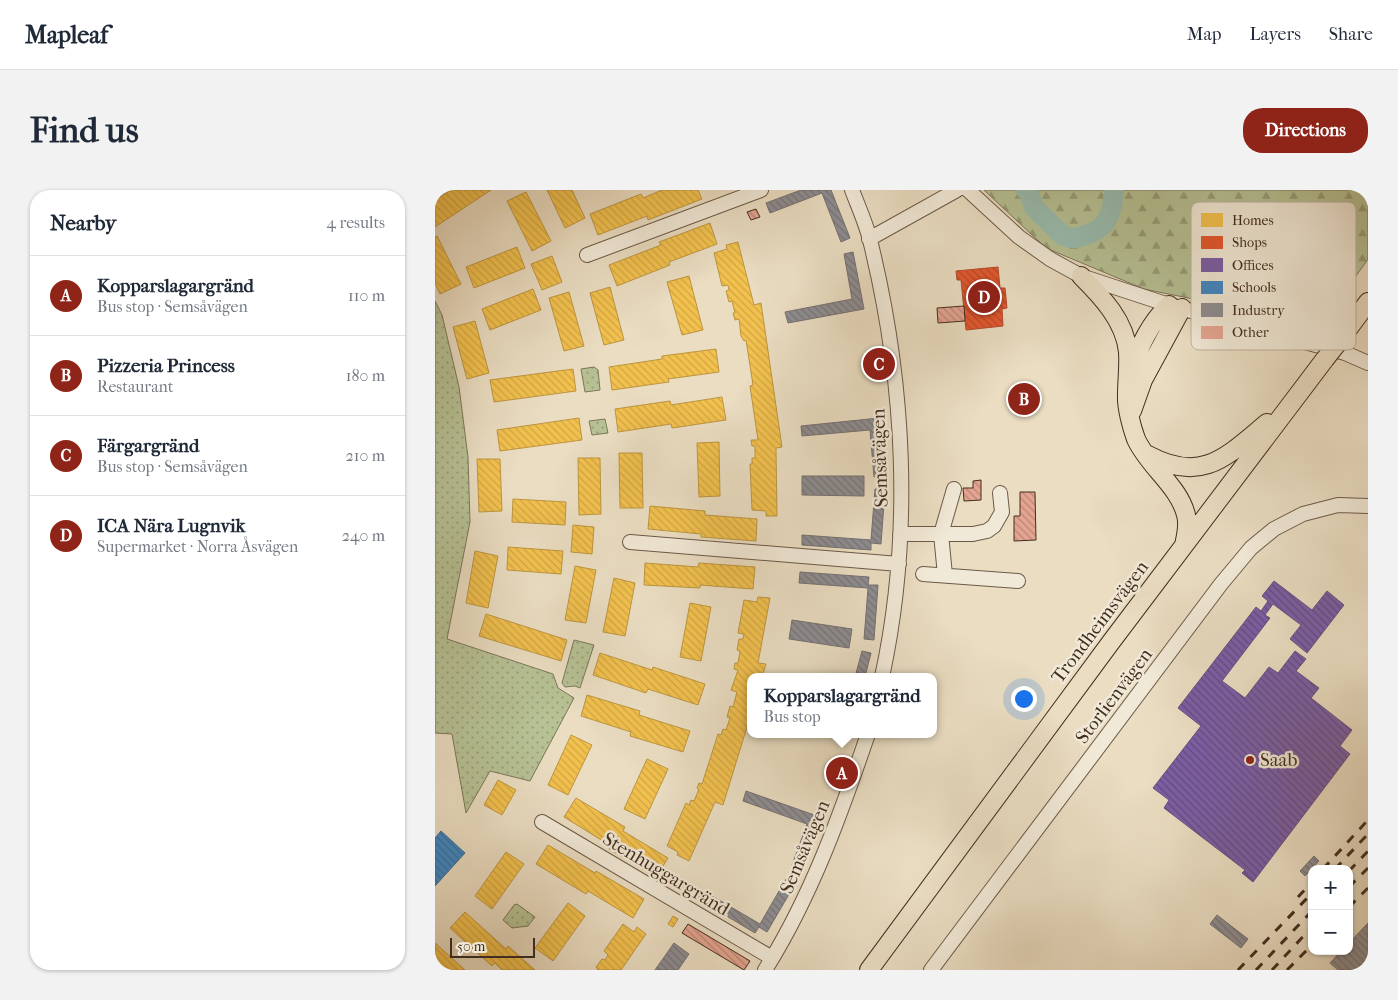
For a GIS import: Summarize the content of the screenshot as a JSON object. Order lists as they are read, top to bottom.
{
  "streets": {
    "main road": ["Trondheimsvägen"],
    "street": ["Semsåvägen", "Storlienvägen", "Stenhuggargränd"]
  },
  "crossings": [
    ["Semsåvägen", "Stenhuggargränd"]
  ],
  "places": ["Saab"],
  "legend": [
    "Homes",
    "Shops",
    "Offices",
    "Schools",
    "Industry",
    "Other"
  ],
  "scale_bar": "50 m",
  "page": {
    "header": "Mapleaf",
    "nav": ["Map", "Layers", "Share"],
    "buttons": "Directions",
    "title": "Find us",
    "heading": ["Nearby", "4 results"],
    "list": [
      {
        "mark": "A",
        "name": "Kopparslagargränd",
        "note": "Bus stop · Semsåvägen",
        "value": "110 m"
      },
      {
        "mark": "B",
        "name": "Pizzeria Princess",
        "note": "Restaurant",
        "value": "180 m"
      },
      {
        "mark": "C",
        "name": "Färgargränd",
        "note": "Bus stop · Semsåvägen",
        "value": "210 m"
      },
      {
        "mark": "D",
        "name": "ICA Nära Lugnvik",
        "note": "Supermarket · Norra Åsvägen",
        "value": "240 m"
      }
    ],
    "pins": [
      "D",
      "C",
      "B",
      "A"
    ],
    "popup": ["Kopparslagargränd", "Bus stop"],
    "map_buttons": ["+", "−"],
    "scale": "50 m"
  }
}
